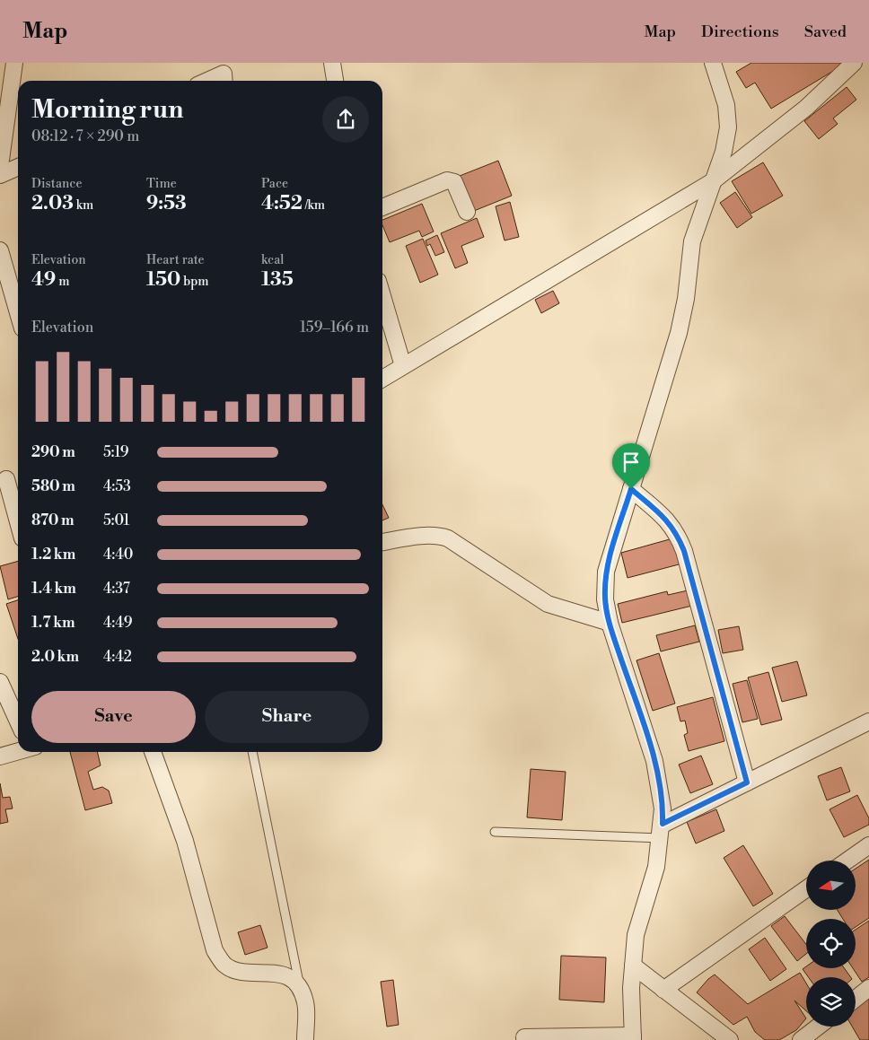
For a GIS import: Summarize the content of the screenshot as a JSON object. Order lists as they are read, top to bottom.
{
  "north": "left",
  "page": {
    "header": "Map",
    "nav": ["Map", "Directions", "Saved"],
    "heading": ["Morning run", "08:12 · 7 × 290 m"],
    "stats": [
      ["Distance", "2.03 km"],
      ["Time", "9:53"],
      ["Pace", "4:52 /km"],
      ["Elevation", "49 m"],
      ["Heart rate", "150 bpm"],
      ["kcal", "135"]
    ],
    "chart": ["Elevation", "159–166 m"],
    "list": [
      {
        "name": "290 m",
        "note": "5:19"
      },
      {
        "name": "580 m",
        "note": "4:53"
      },
      {
        "name": "870 m",
        "note": "5:01"
      },
      {
        "name": "1.2 km",
        "note": "4:40"
      },
      {
        "name": "1.4 km",
        "note": "4:37"
      },
      {
        "name": "1.7 km",
        "note": "4:49"
      },
      {
        "name": "2.0 km",
        "note": "4:42"
      }
    ],
    "buttons": ["Save", "Share"]
  }
}
